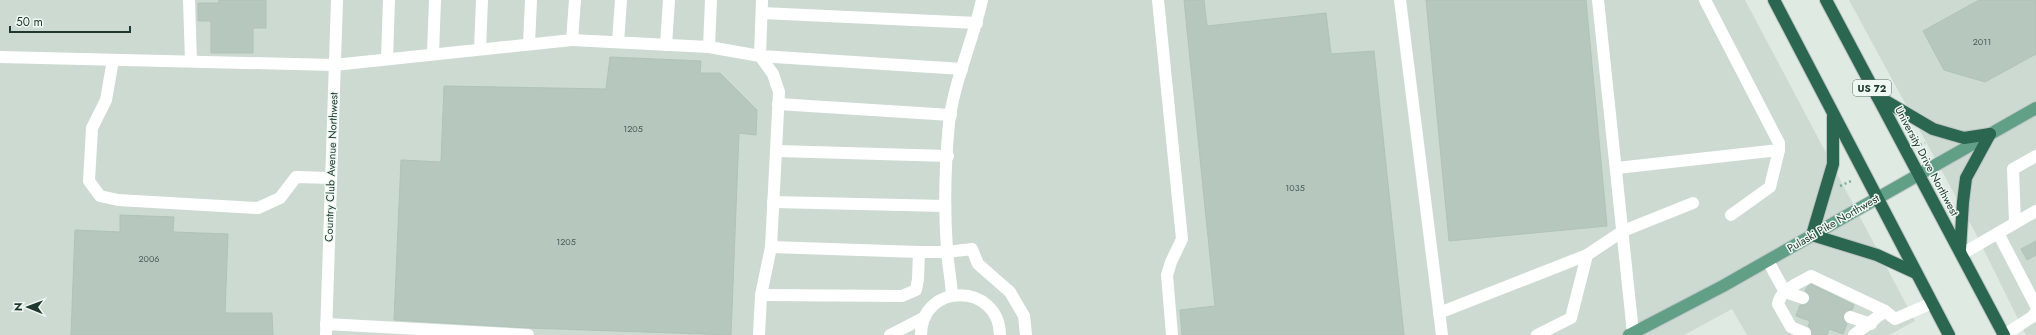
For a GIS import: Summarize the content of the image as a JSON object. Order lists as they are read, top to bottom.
{
  "streets": {
    "highway": ["US 72", "University Drive Northwest"],
    "main road": ["Pulaski Pike Northwest"],
    "street": ["Country Club Avenue Northwest"]
  },
  "crossings": [
    ["University Drive Northwest", "Pulaski Pike Northwest"]
  ],
  "house_numbers": [
    "2011",
    "1205",
    "1035",
    "1205",
    "2006"
  ],
  "scale_bar": "50 m",
  "north": "left"
}
